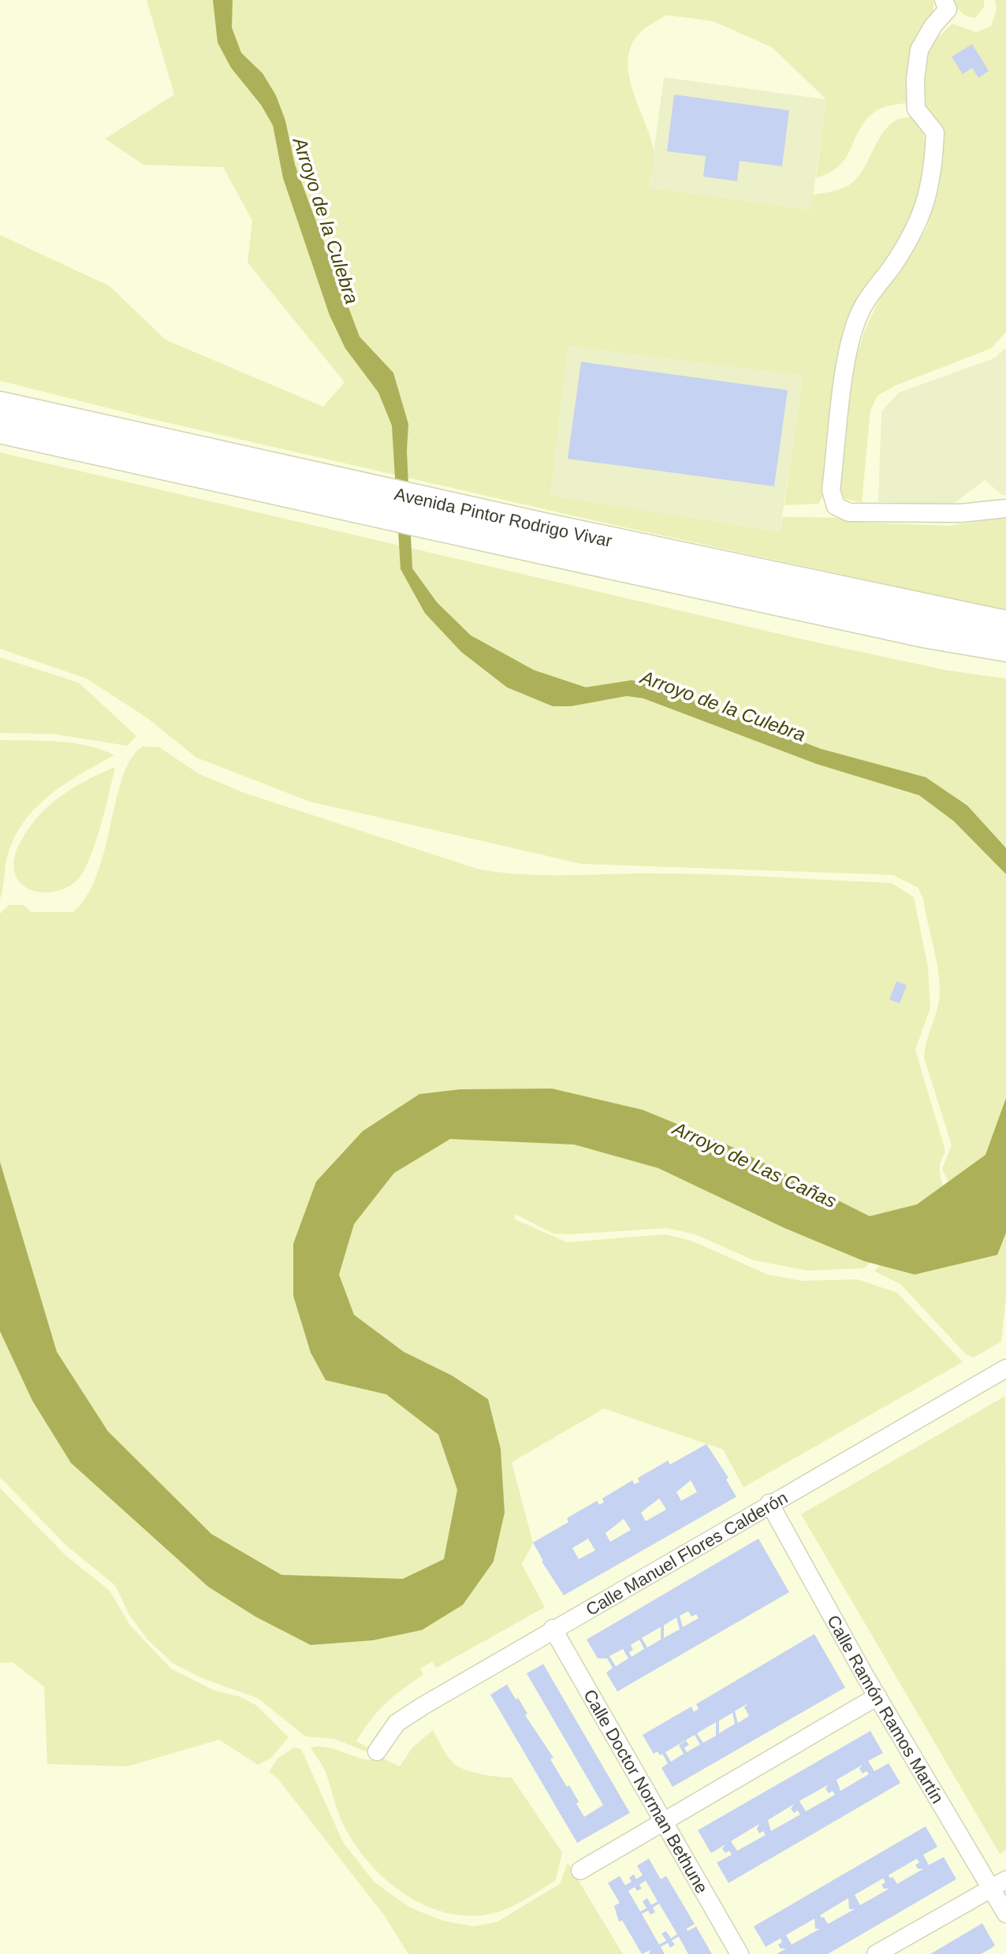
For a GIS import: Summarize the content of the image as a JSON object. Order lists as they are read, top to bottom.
{
  "streets": {
    "main road": ["Avenida Pintor Rodrigo Vivar"],
    "street": ["Calle Manuel Flores Calderón", "Calle Ramón Ramos Martín", "Calle Doctor Norman Bethune"]
  },
  "crossings": [
    ["Calle Manuel Flores Calderón", "Calle Ramón Ramos Martín"],
    ["Calle Manuel Flores Calderón", "Calle Doctor Norman Bethune"]
  ],
  "water": ["Arroyo de la Culebra", "Arroyo de Las Cañas"]
}
